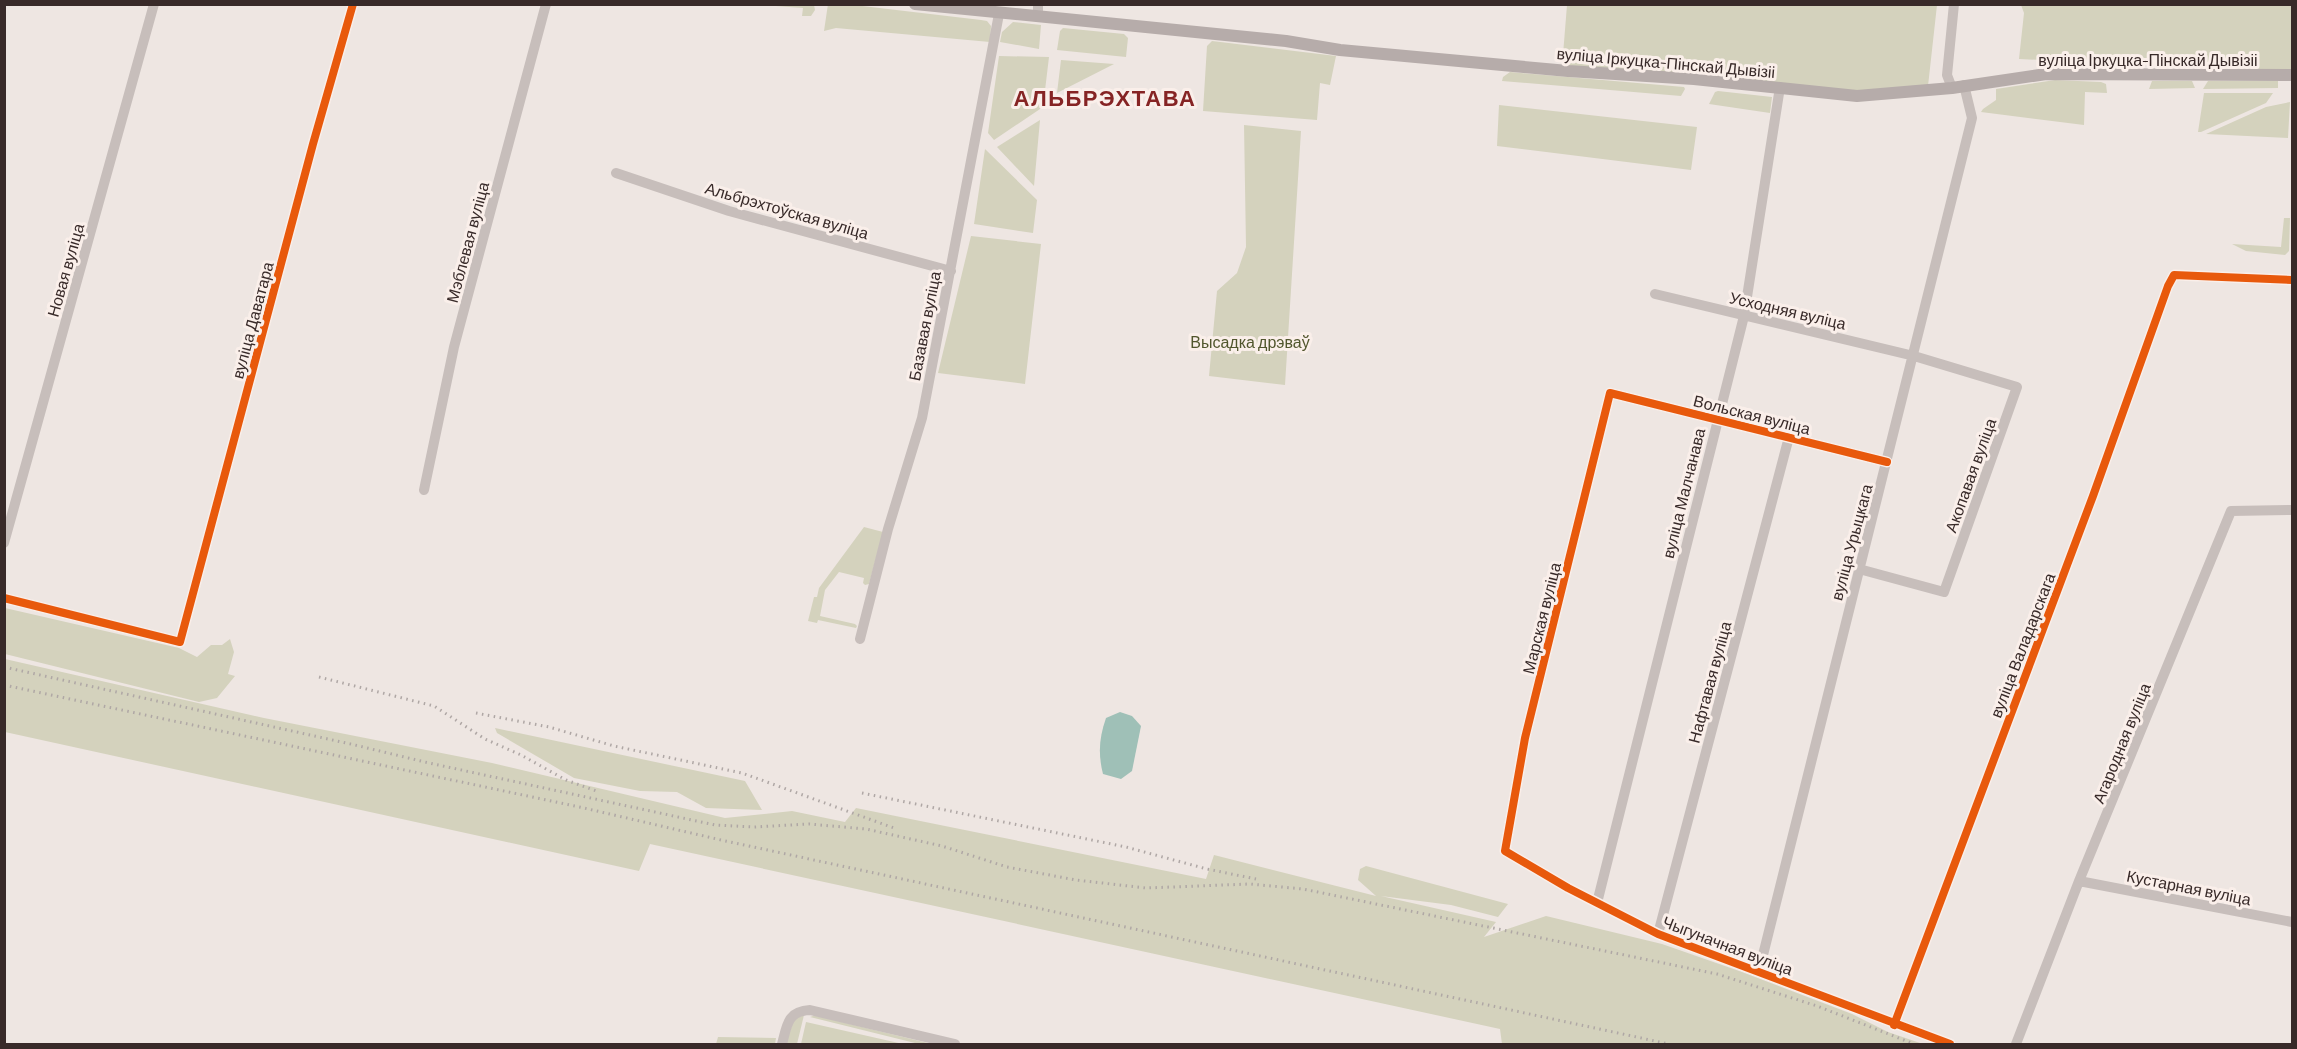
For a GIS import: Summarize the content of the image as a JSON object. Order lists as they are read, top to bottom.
{
  "streets": {
    "main road": ["вуліца Іркуцка-Пінскай Дывізіі"],
    "street": [
      "Альбрэхтоўская вуліца",
      "Мэблевая вуліца",
      "Новая вуліца",
      "Усходняя вуліца",
      "вуліца Даватара",
      "Базавая вуліца",
      "Вольская вуліца",
      "Акопавая вуліца",
      "вуліца Малчанава",
      "вуліца Урыцкага",
      "Марская вуліца",
      "вуліца Валадарскага",
      "Нафтавая вуліца",
      "Агародная вуліца",
      "Кустарная вуліца",
      "Чыгуначная вуліца"
    ]
  },
  "crossings": [
    ["вуліца Іркуцка-Пінскай Дывізіі", "Базавая вуліца"],
    ["вуліца Іркуцка-Пінскай Дывізіі", "вуліца Малчанава"],
    ["вуліца Іркуцка-Пінскай Дывізіі", "вуліца Урыцкага"],
    ["Альбрэхтоўская вуліца", "Базавая вуліца"],
    ["Усходняя вуліца", "Акопавая вуліца"],
    ["Усходняя вуліца", "вуліца Малчанава"],
    ["Усходняя вуліца", "вуліца Урыцкага"],
    ["Вольская вуліца", "вуліца Малчанава"],
    ["Вольская вуліца", "вуліца Урыцкага"],
    ["Вольская вуліца", "Марская вуліца"],
    ["Вольская вуліца", "Нафтавая вуліца"],
    ["Акопавая вуліца", "вуліца Урыцкага"],
    ["вуліца Малчанава", "Чыгуначная вуліца"],
    ["вуліца Урыцкага", "Чыгуначная вуліца"],
    ["Марская вуліца", "Чыгуначная вуліца"],
    ["вуліца Валадарскага", "Чыгуначная вуліца"],
    ["Нафтавая вуліца", "Чыгуначная вуліца"],
    ["Агародная вуліца", "Кустарная вуліца"]
  ],
  "districts": ["АЛЬБРЭХТАВА"],
  "parks": ["Высадка дрэваў"]
}
